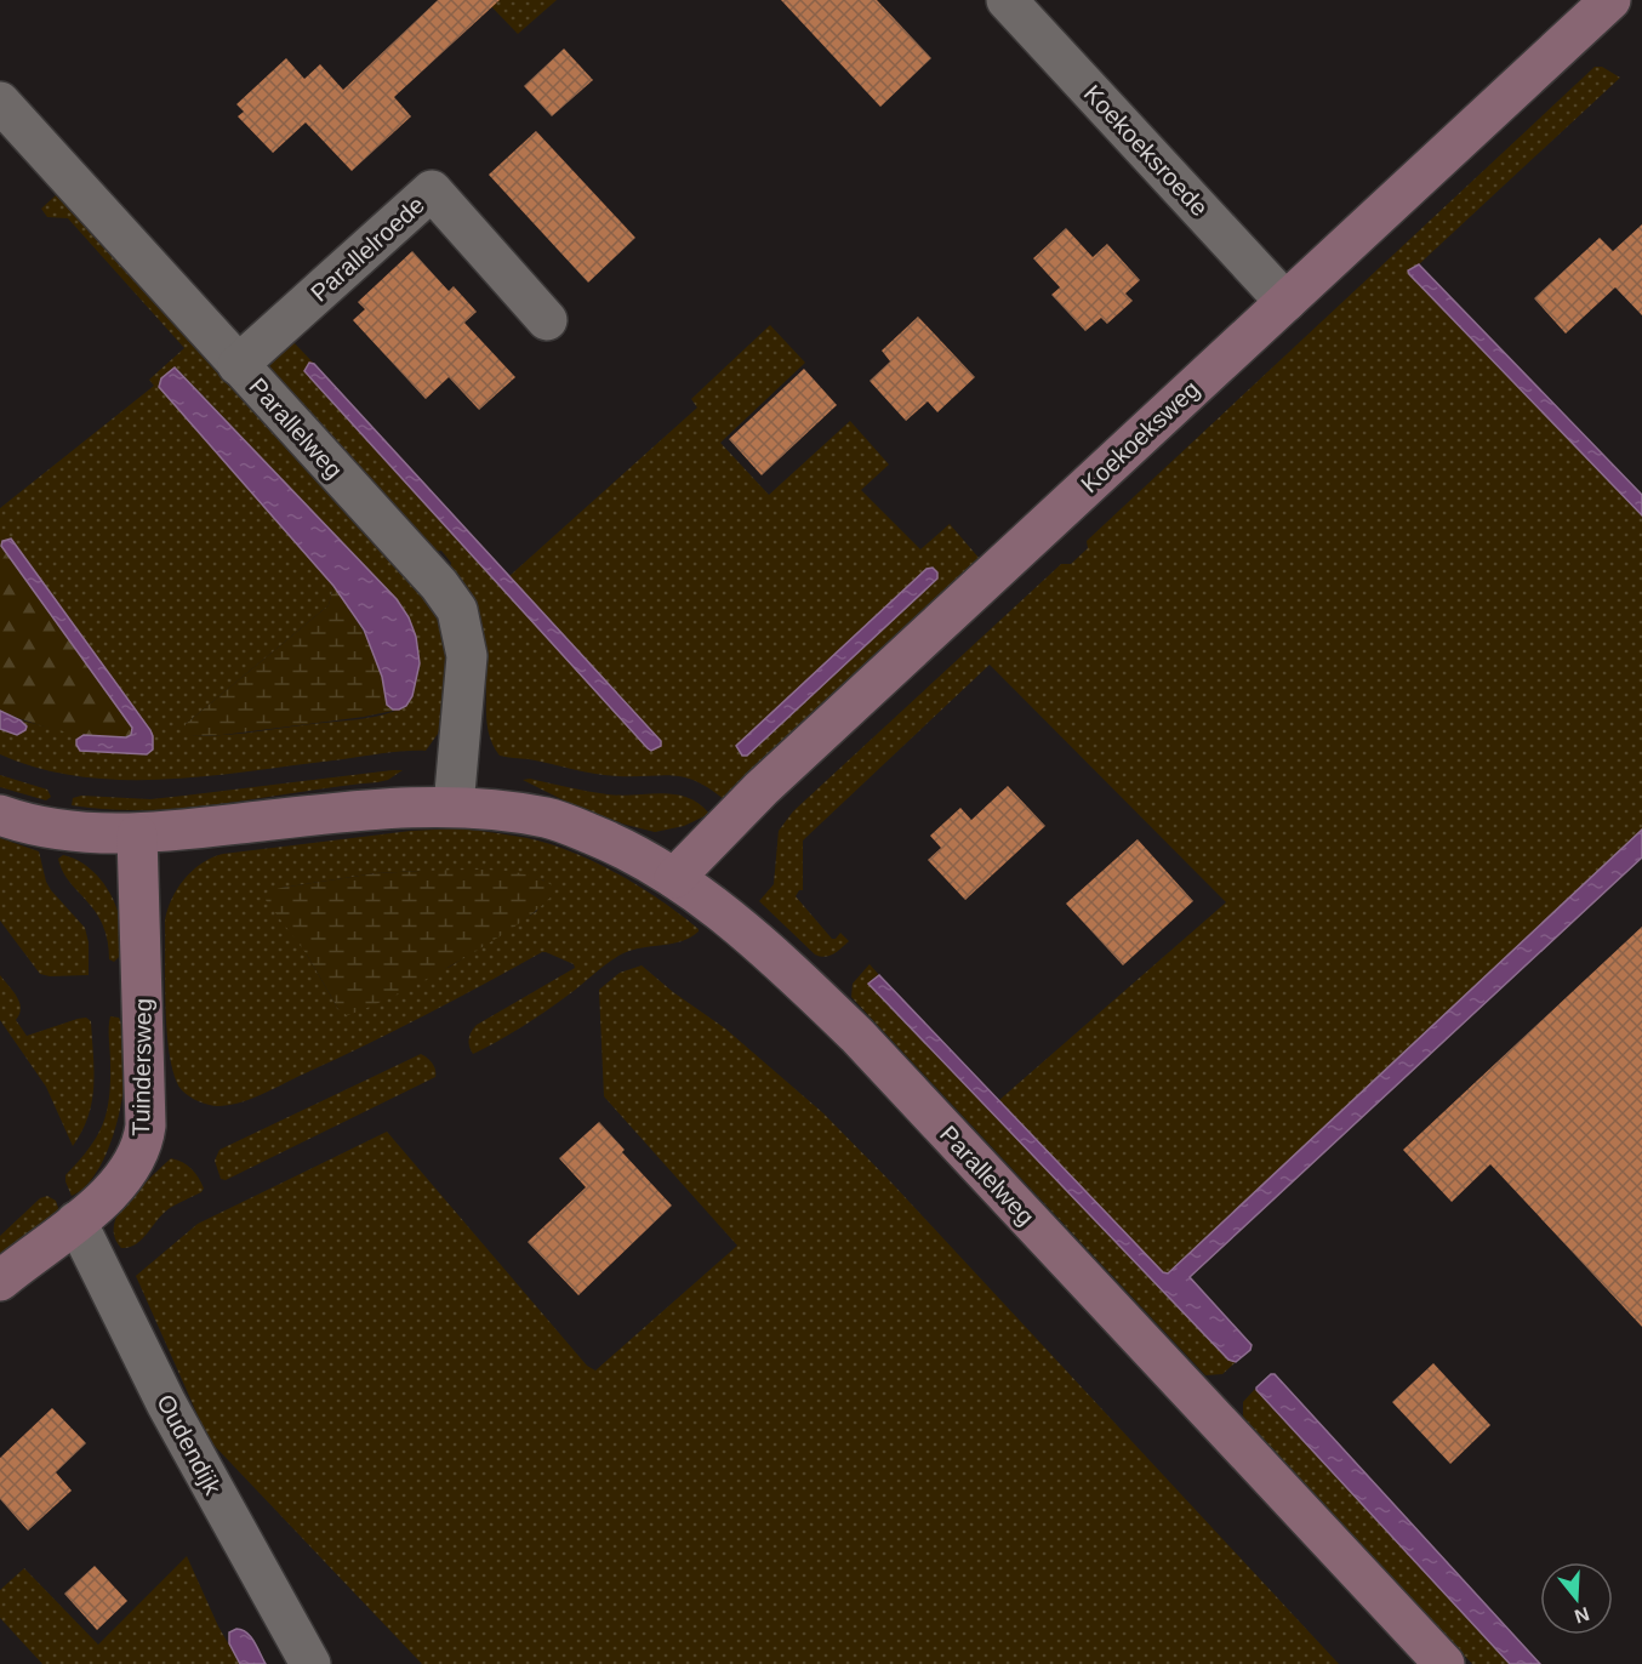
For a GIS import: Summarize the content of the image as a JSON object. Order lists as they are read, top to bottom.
{
  "streets": {
    "street": [
      "Koekoeksroede",
      "Parallelroede",
      "Parallelweg",
      "Koekoeksweg",
      "Tuindersweg",
      "Oudendijk"
    ]
  },
  "crossings": [
    ["Koekoeksroede", "Koekoeksweg"],
    ["Parallelroede", "Parallelweg"],
    ["Parallelweg", "Koekoeksweg"],
    ["Parallelweg", "Tuindersweg"],
    ["Tuindersweg", "Oudendijk"]
  ],
  "north": "bottom"
}
